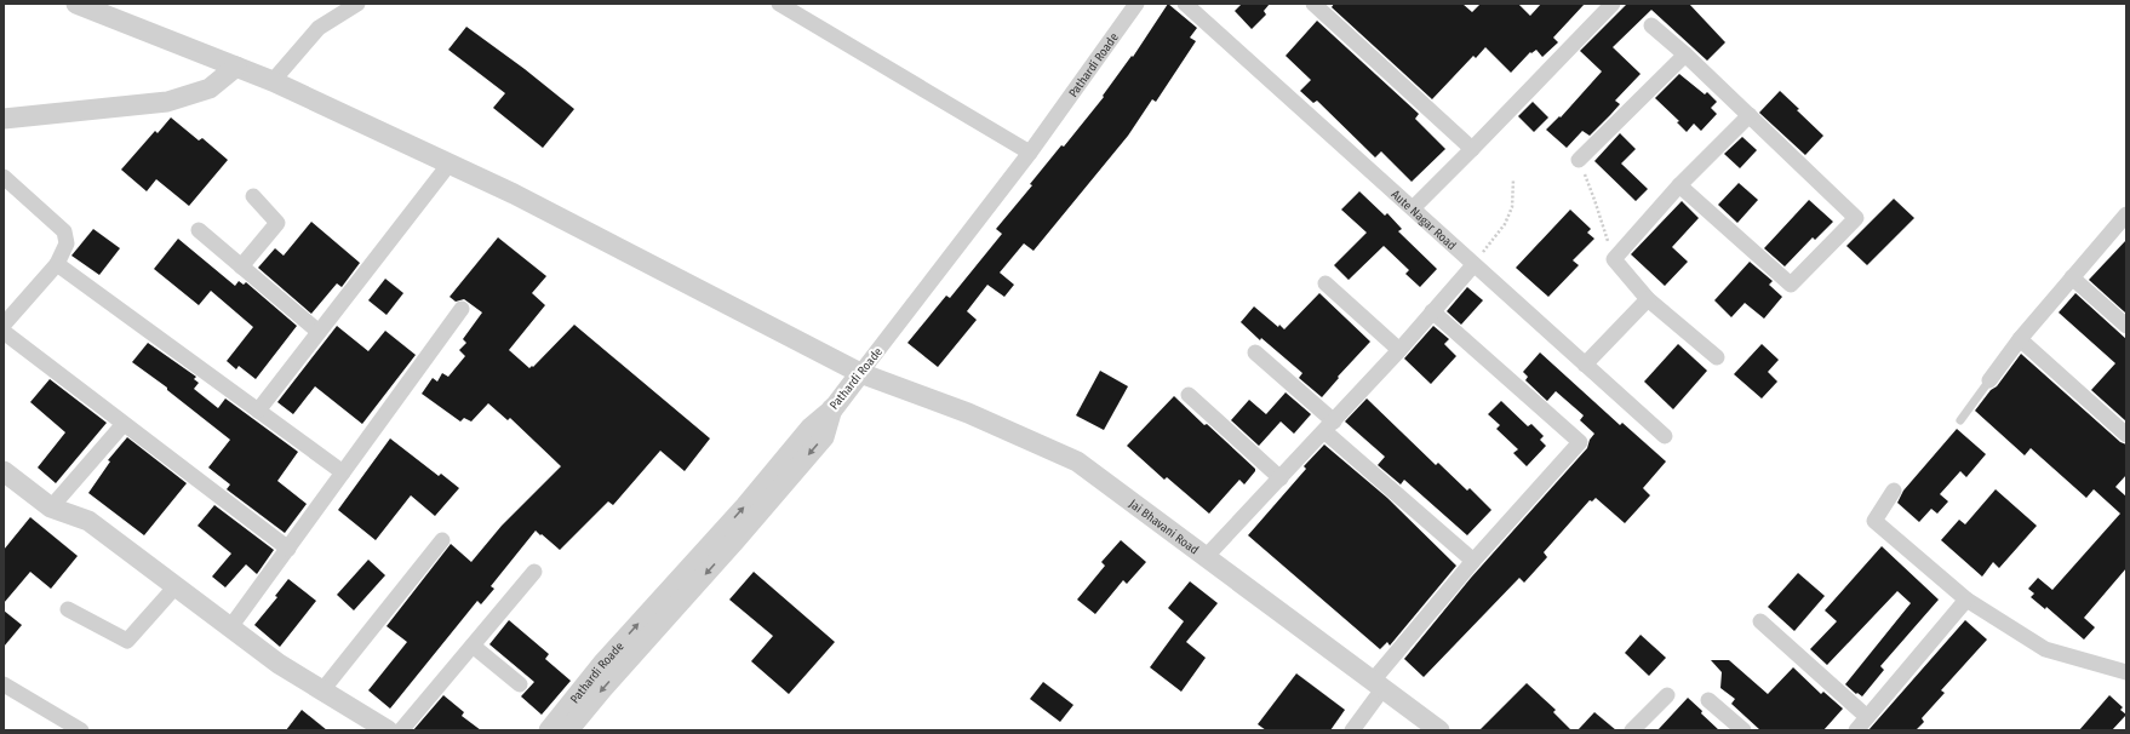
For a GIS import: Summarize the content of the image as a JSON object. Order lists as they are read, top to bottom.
{
  "streets": {
    "street": ["Pathardi Roade", "Aute Nagar Road", "Jai Bhavani Road"]
  },
  "crossings": [
    ["Pathardi Roade", "Jai Bhavani Road"]
  ]
}
